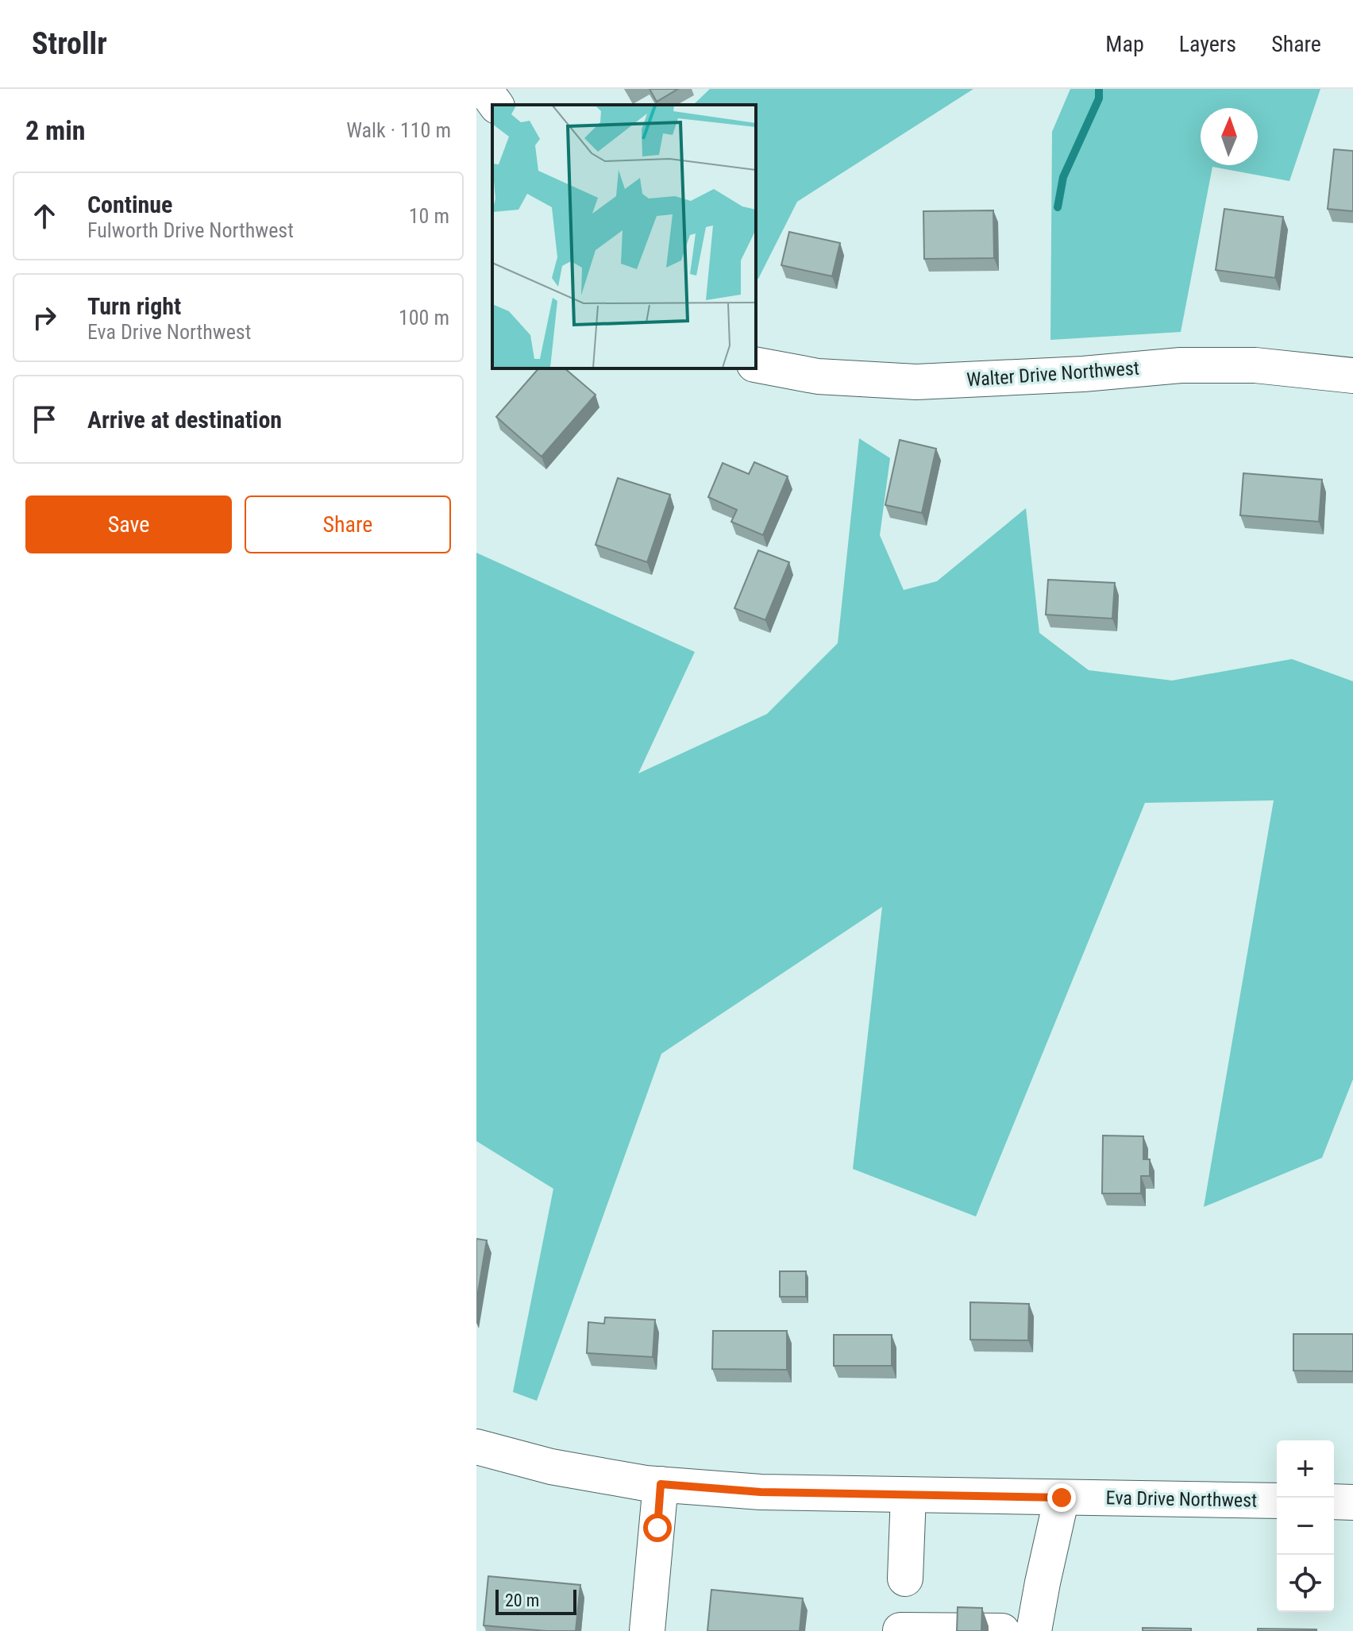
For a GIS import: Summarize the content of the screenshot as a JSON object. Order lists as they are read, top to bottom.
{
  "streets": {
    "street": ["Walter Drive Northwest", "Eva Drive Northwest"]
  },
  "scale_bar": "20 m",
  "north": "top",
  "page": {
    "header": "Strollr",
    "nav": ["Map", "Layers", "Share"],
    "heading": ["2 min", "Walk · 110 m"],
    "list": [
      ["Continue", "Fulworth Drive Northwest", "10 m"],
      ["Turn right", "Eva Drive Northwest", "100 m"],
      "Arrive at destination"
    ],
    "buttons": ["Save", "Share"],
    "map_buttons": ["+", "−"],
    "scale": "20 m"
  }
}
